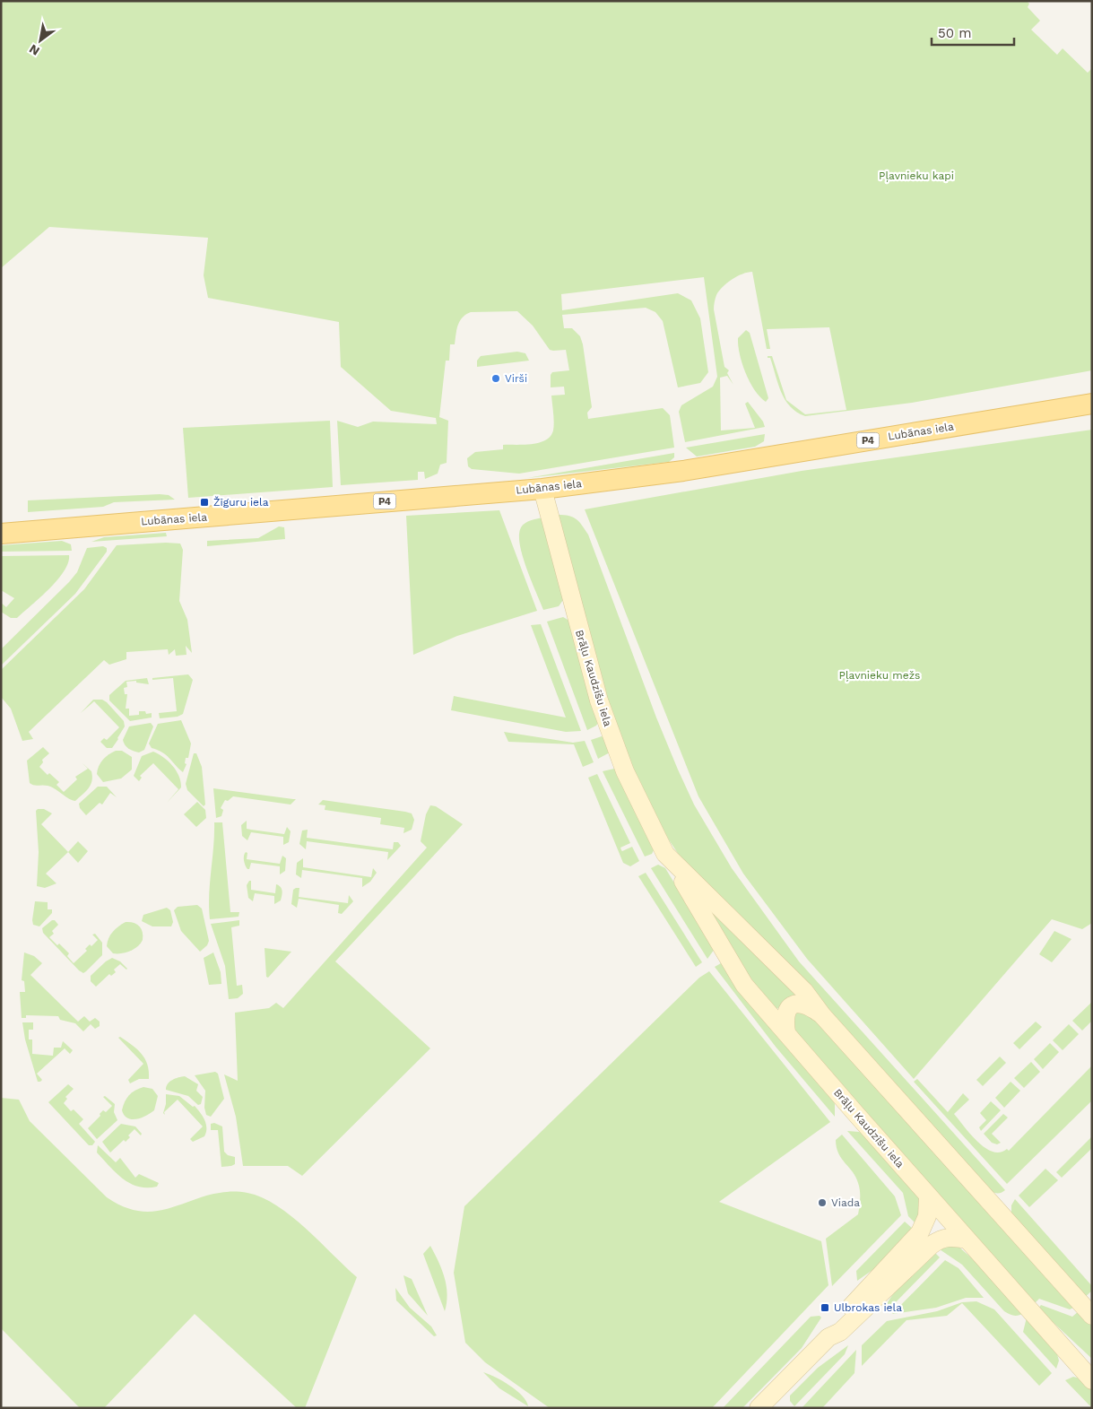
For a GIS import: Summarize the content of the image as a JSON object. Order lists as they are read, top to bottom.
{
  "streets": {
    "main road": ["Lubānas iela", "P4"],
    "street": ["Brāļu Kaudzīšu iela"]
  },
  "crossings": [
    ["Lubānas iela", "Brāļu Kaudzīšu iela"]
  ],
  "parks": ["Pļavnieku kapi", "Pļavnieku mežs"],
  "places": {
    "other": ["Virši", "Viada"],
    "transit": ["Žīguru iela", "Ulbrokas iela"]
  },
  "scale_bar": "50 m",
  "north": "bottom left"
}
